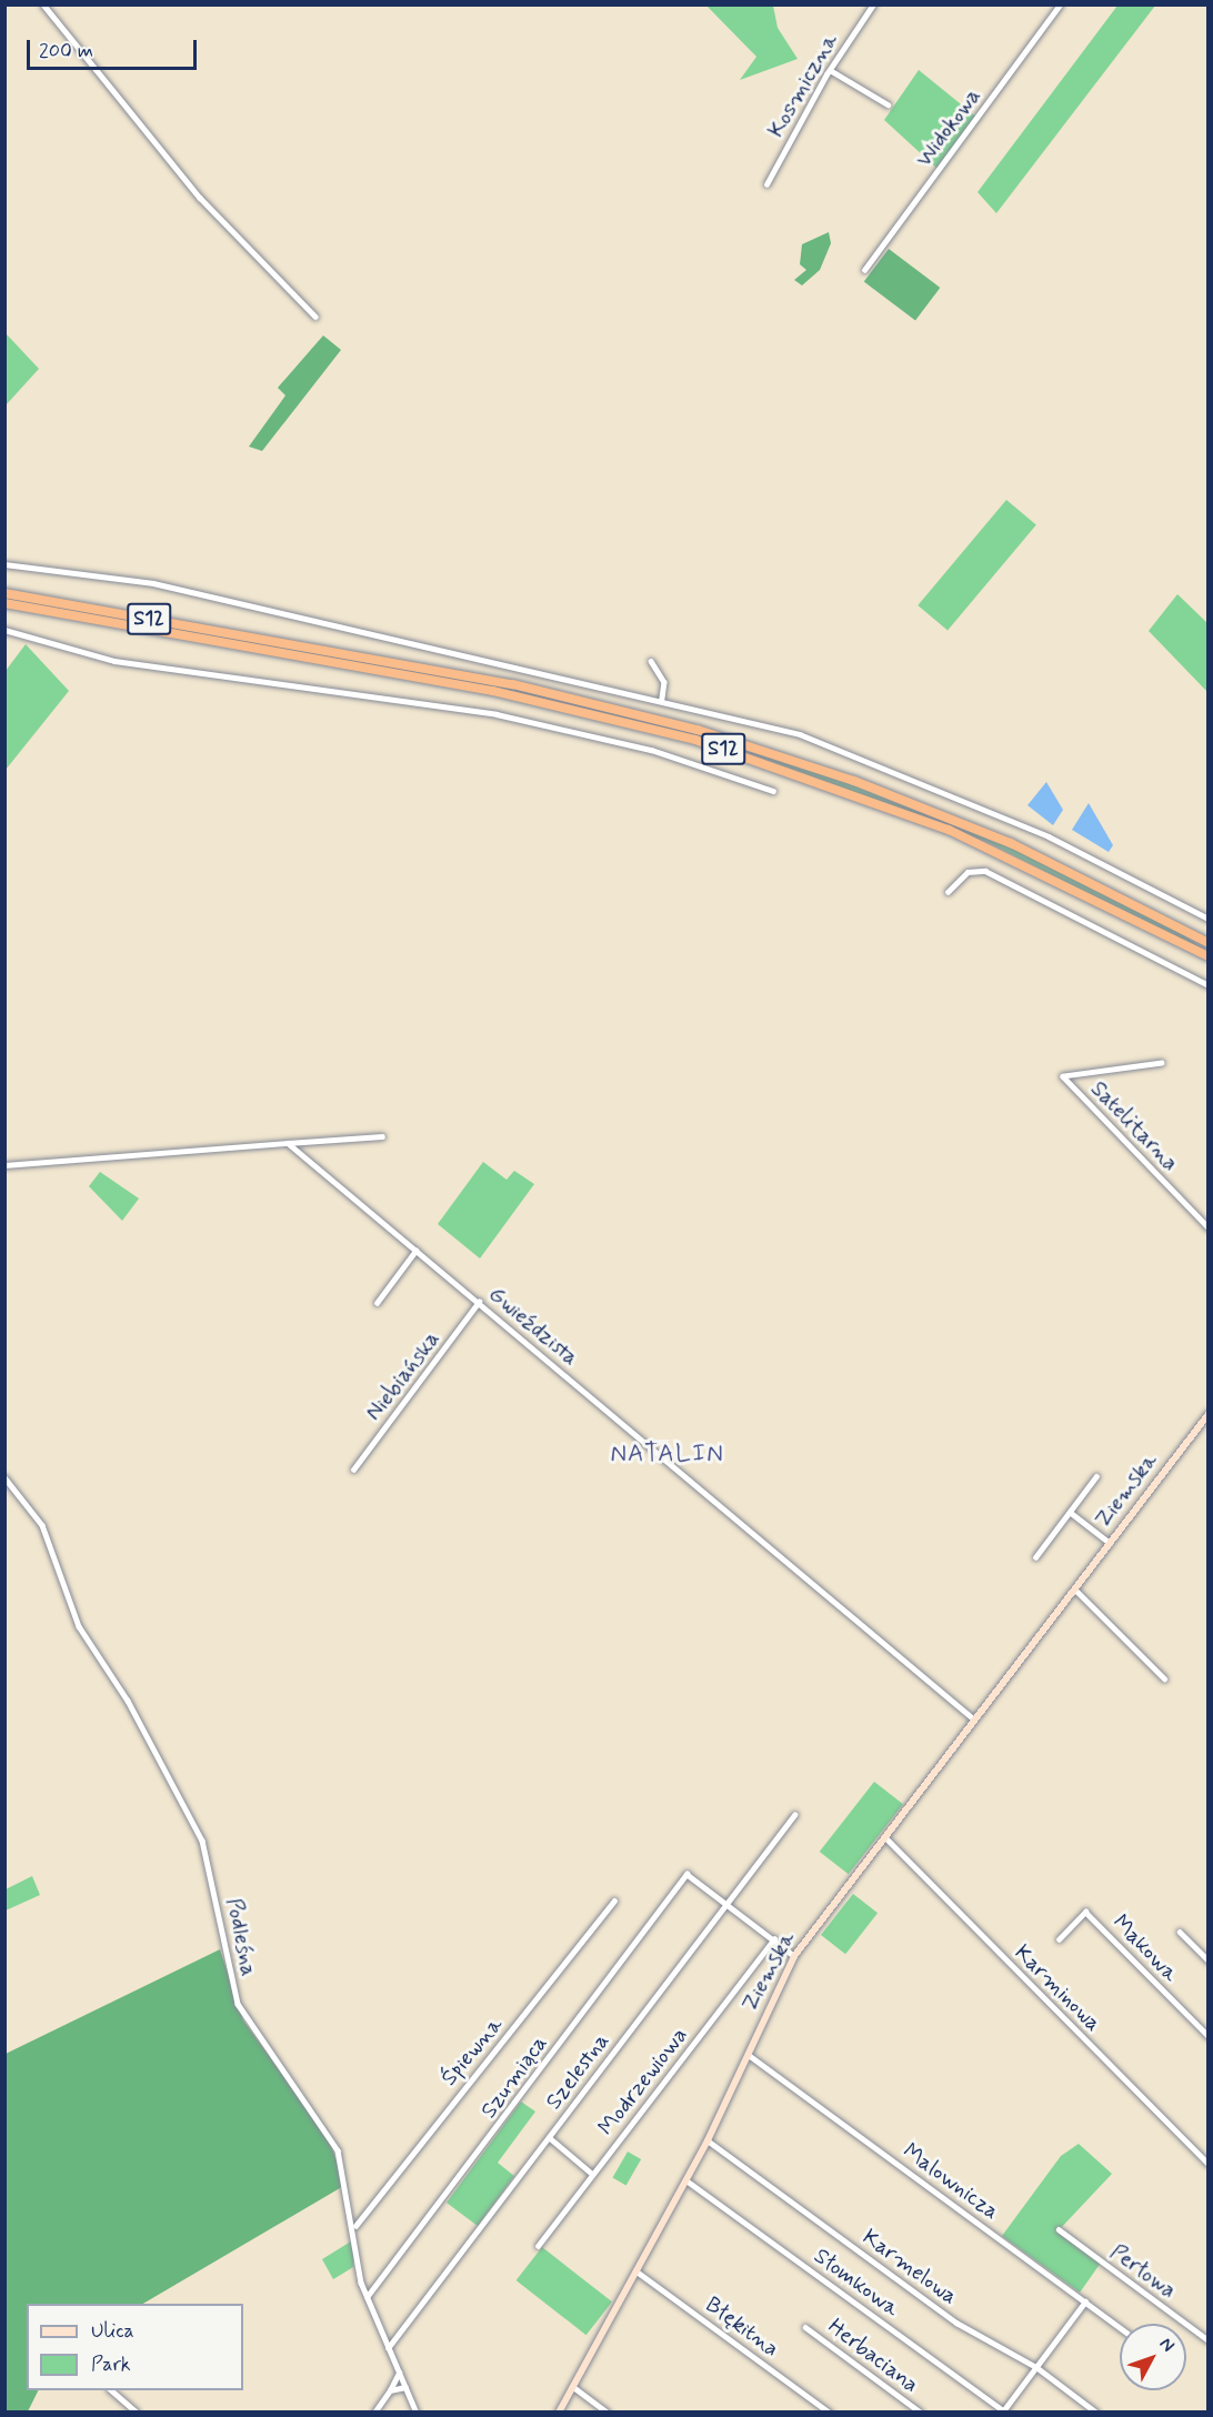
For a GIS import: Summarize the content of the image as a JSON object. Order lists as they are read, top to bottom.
{
  "streets": {
    "highway": ["S12"],
    "street": [
      "Kosmiczna",
      "Widokowa",
      "Satelitarna",
      "Gwieździsta",
      "Niebiańska",
      "Ziemska",
      "Podleśna",
      "Makowa",
      "Karminowa",
      "Śpiewna",
      "Szelestna",
      "Szumiąca",
      "Modrzewiowa",
      "Malownicza",
      "Karmelowa",
      "Perłowa",
      "Słomkowa",
      "Błękitna",
      "Herbaciana"
    ]
  },
  "crossings": [
    ["Gwieździsta", "Niebiańska"],
    ["Gwieździsta", "Ziemska"],
    ["Ziemska", "Karminowa"],
    ["Ziemska", "Malownicza"],
    ["Ziemska", "Karmelowa"],
    ["Ziemska", "Słomkowa"],
    ["Ziemska", "Błękitna"],
    ["Podleśna", "Śpiewna"],
    ["Podleśna", "Szelestna"],
    ["Podleśna", "Szumiąca"],
    ["Szelestna", "Szumiąca"]
  ],
  "districts": ["NATALIN"],
  "legend": ["Ulica", "Park"],
  "scale_bar": "200 m",
  "north": "top right"
}
